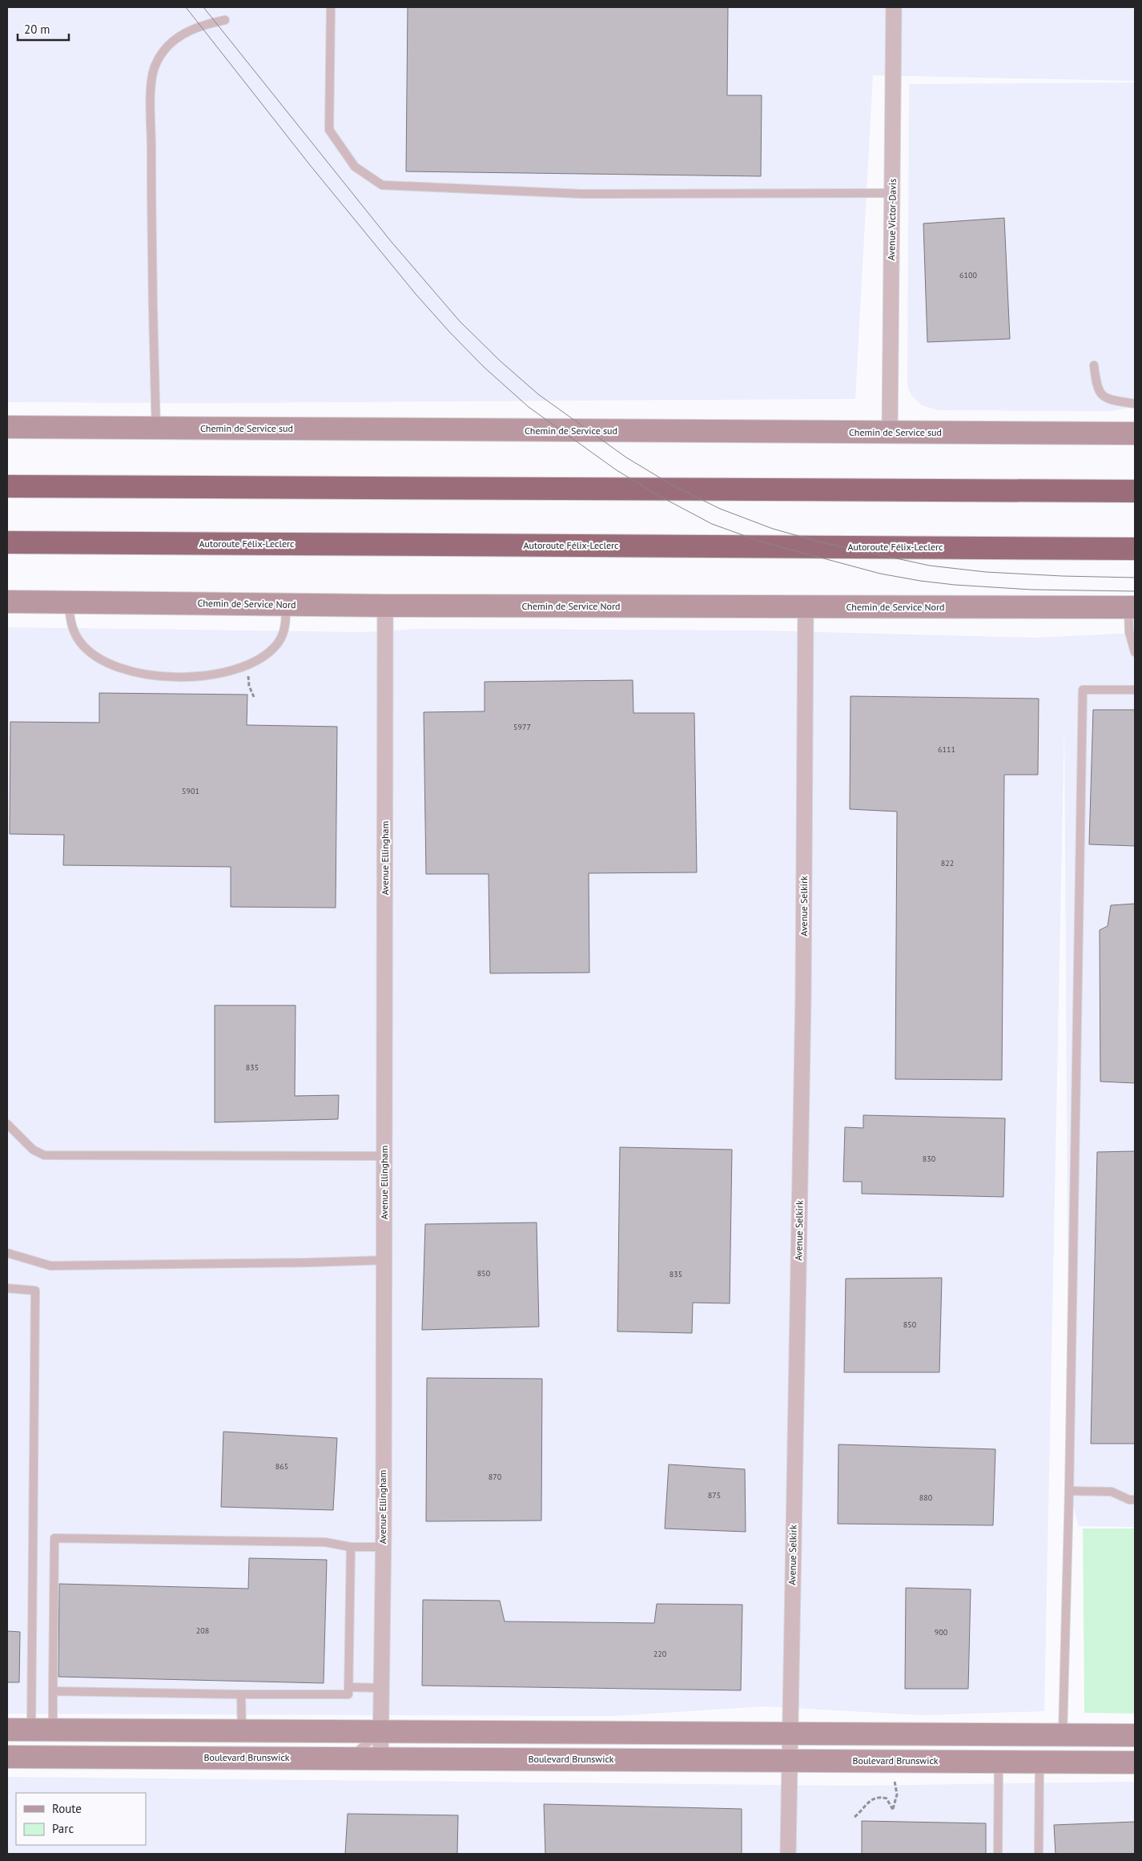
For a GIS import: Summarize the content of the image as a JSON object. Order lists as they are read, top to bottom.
{
  "streets": {
    "highway": ["Autoroute Félix-Leclerc"],
    "street": [
      "Avenue Victor-Davis",
      "Chemin de Service sud",
      "Chemin de Service Nord",
      "Avenue Ellingham",
      "Avenue Selkirk",
      "Boulevard Brunswick"
    ]
  },
  "crossings": [
    ["Avenue Victor-Davis", "Chemin de Service sud"],
    ["Chemin de Service Nord", "Avenue Ellingham"],
    ["Chemin de Service Nord", "Avenue Selkirk"],
    ["Avenue Ellingham", "Boulevard Brunswick"],
    ["Avenue Selkirk", "Boulevard Brunswick"]
  ],
  "house_numbers": [
    "6100",
    "5977",
    "6111",
    "5901",
    "822",
    "835",
    "830",
    "850",
    "835",
    "850",
    "865",
    "870",
    "875",
    "880",
    "208",
    "900",
    "220"
  ],
  "legend": ["Route", "Parc"],
  "scale_bar": "20 m"
}
